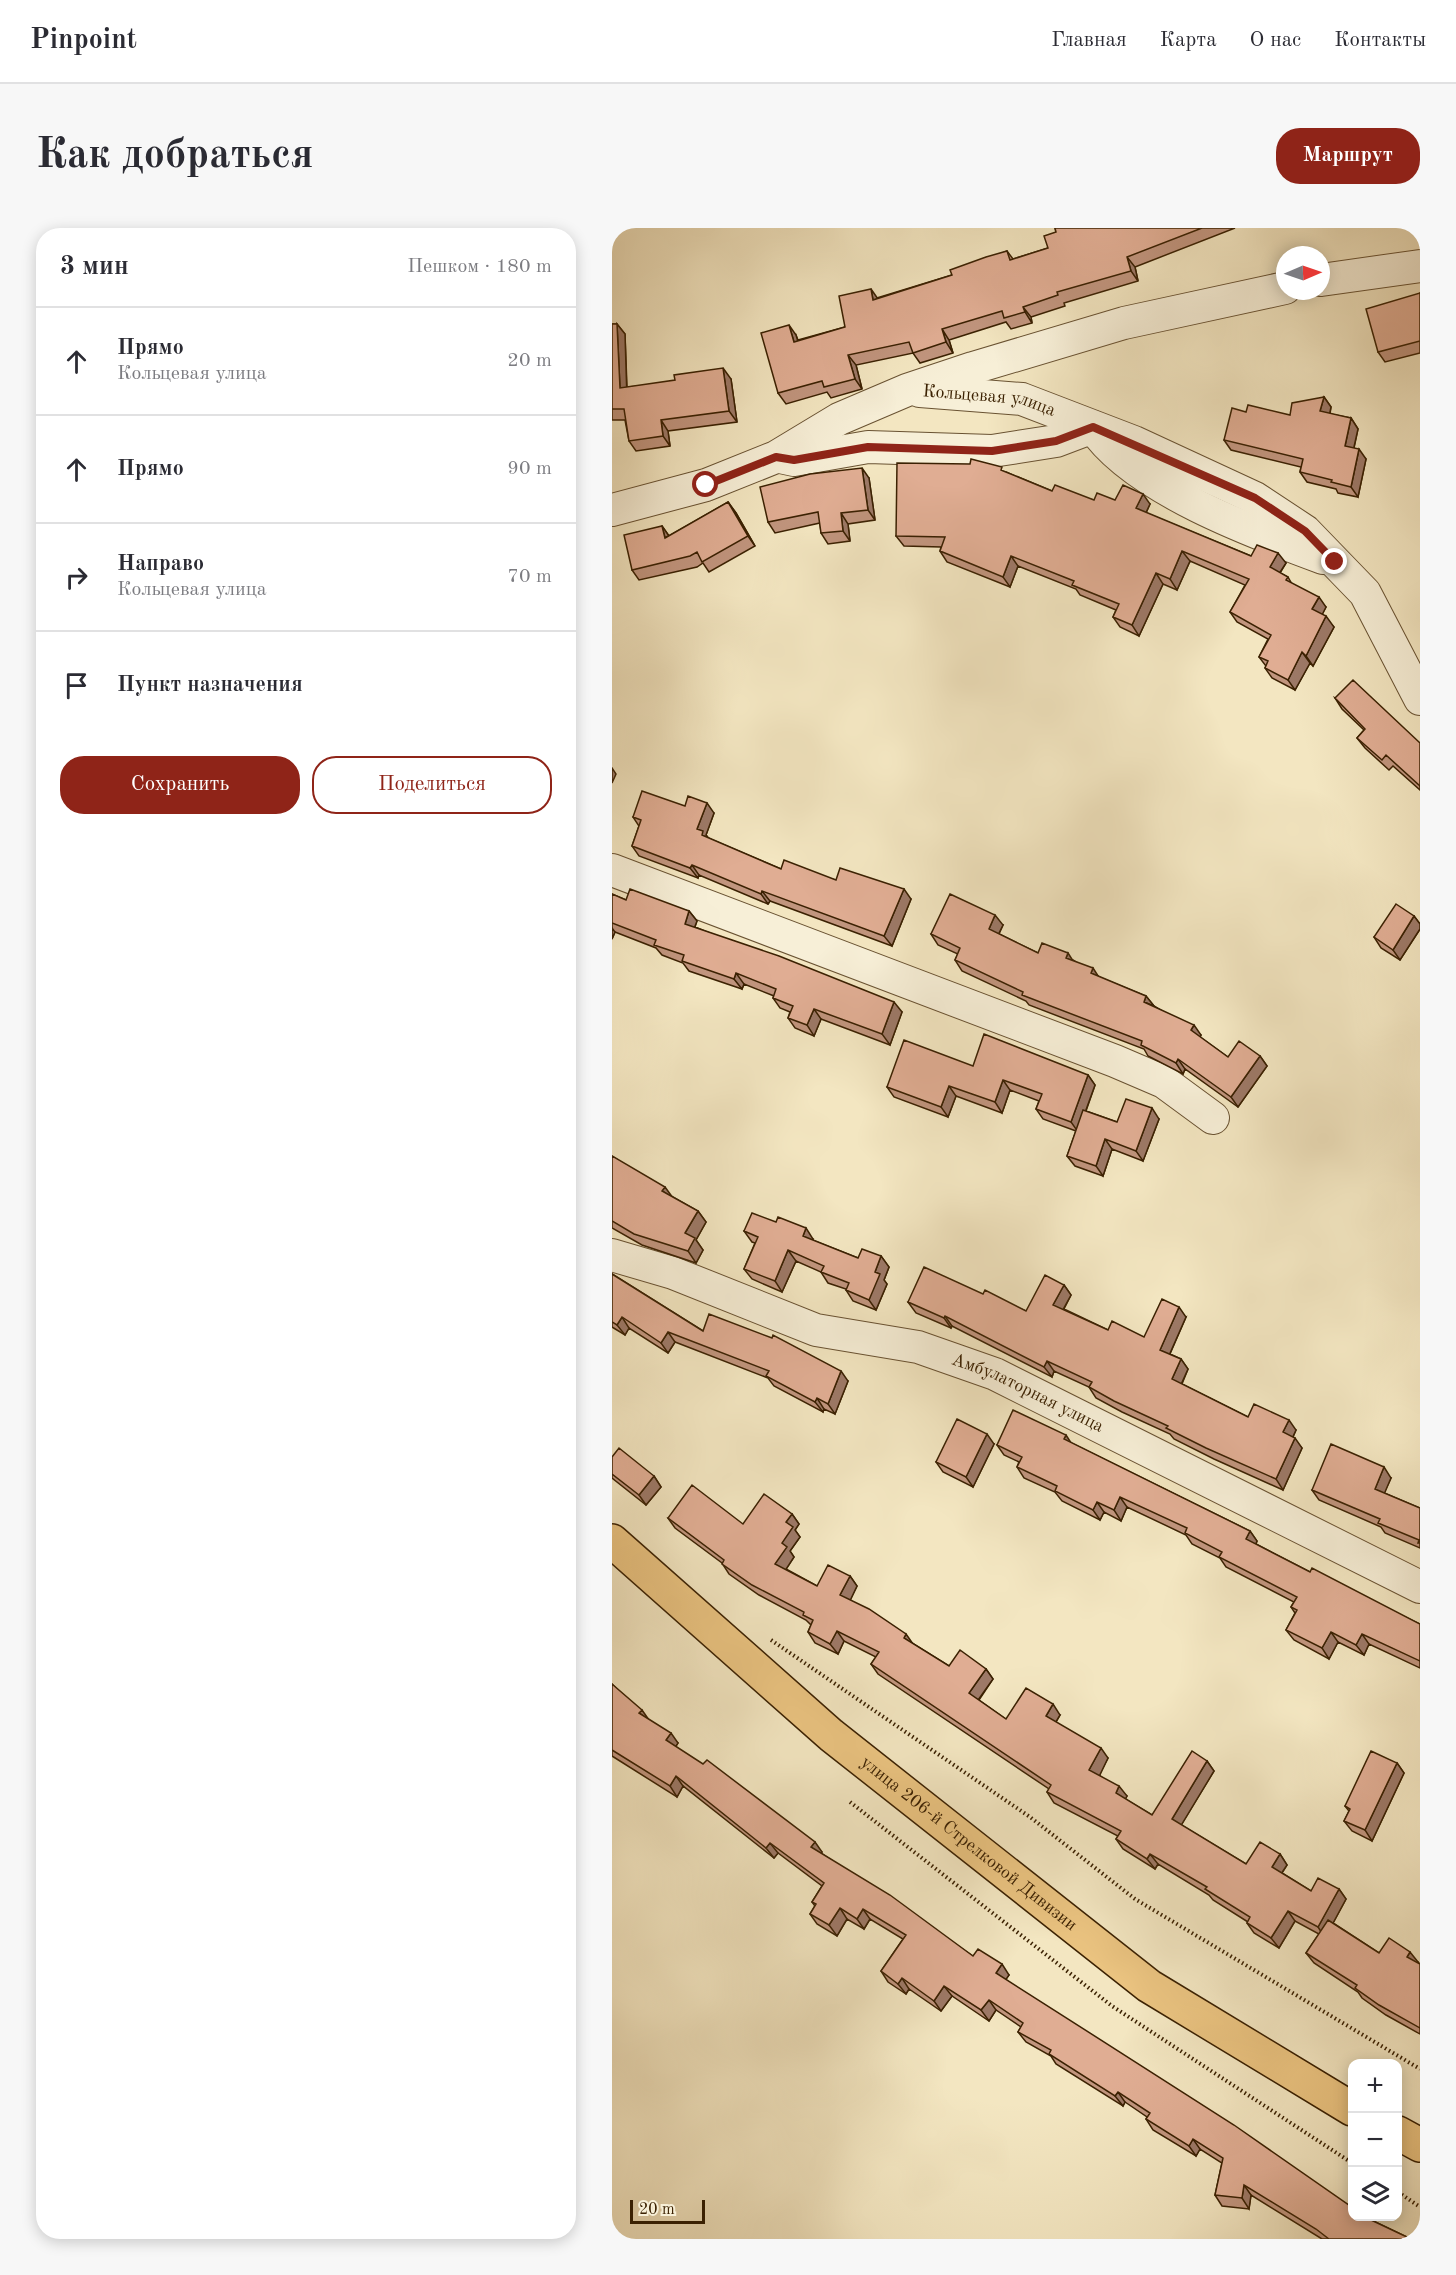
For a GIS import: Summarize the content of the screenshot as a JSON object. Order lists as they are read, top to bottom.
{
  "streets": {
    "main road": ["улица 206-й Стрелковой Дивизии"],
    "street": ["Кольцевая улица", "Амбулаторная улица"]
  },
  "scale_bar": "20 m",
  "north": "right",
  "page": {
    "header": "Pinpoint",
    "nav": [
      "Главная",
      "Карта",
      "О нас",
      "Контакты"
    ],
    "buttons": [
      "Маршрут",
      ["Сохранить", "Поделиться"]
    ],
    "title": "Как добраться",
    "heading": ["3 мин", "Пешком · 180 m"],
    "list": [
      ["Прямо", "Кольцевая улица", "20 m"],
      ["Прямо", "90 m"],
      ["Направо", "Кольцевая улица", "70 m"],
      "Пункт назначения"
    ],
    "map_buttons": ["+", "−"],
    "scale": "20 m"
  }
}
